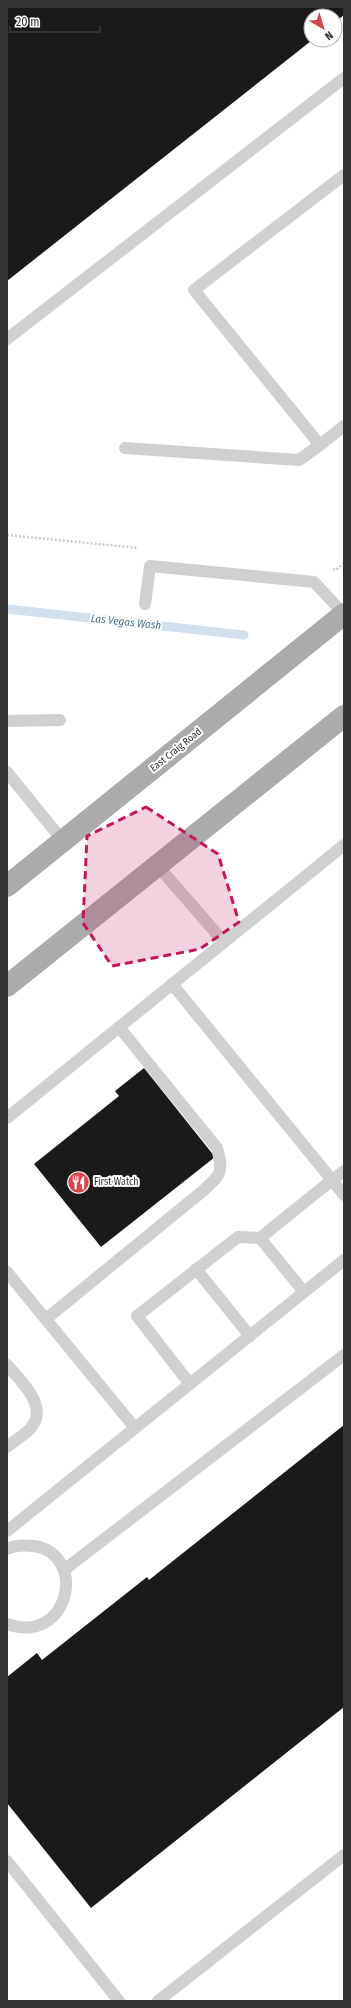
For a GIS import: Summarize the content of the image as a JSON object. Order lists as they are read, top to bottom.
{
  "streets": {
    "main road": ["East Craig Road"]
  },
  "water": ["Las Vegas Wash"],
  "places": {
    "restaurant": ["First Watch"]
  },
  "scale_bar": "20 m",
  "north": "bottom right"
}
